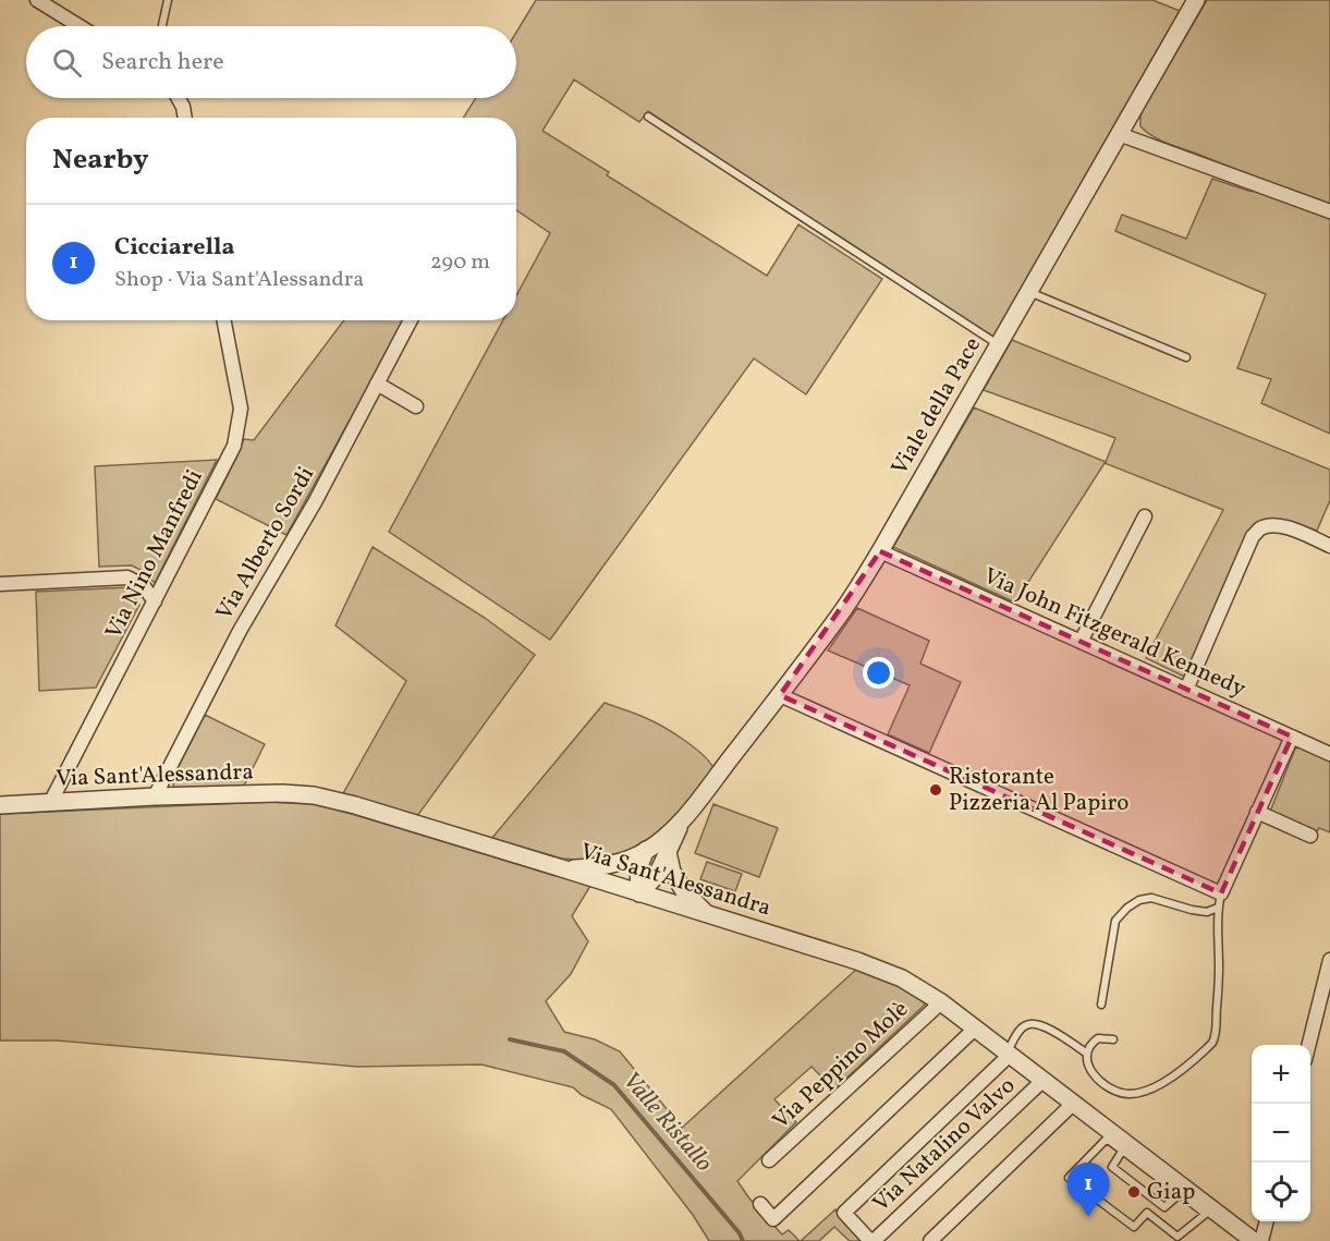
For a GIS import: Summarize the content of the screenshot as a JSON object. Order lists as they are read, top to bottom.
{
  "streets": {
    "street": [
      "Viale della Pace",
      "Via Alberto Sordi",
      "Via Nino Manfredi",
      "Via John Fitzgerald Kennedy",
      "Via Sant'Alessandra",
      "Via Peppino Molè",
      "Via Natalino Valvo"
    ]
  },
  "crossings": [
    ["Viale della Pace", "Via John Fitzgerald Kennedy"],
    ["Via Alberto Sordi", "Via Sant'Alessandra"],
    ["Via Nino Manfredi", "Via Sant'Alessandra"],
    ["Via Sant'Alessandra", "Via Peppino Molè"],
    ["Via Sant'Alessandra", "Via Natalino Valvo"]
  ],
  "water": ["Valle Ristallo"],
  "places": ["Ristorante Pizzeria Al Papiro", "Giap"],
  "page": {
    "search": "Search here",
    "heading": "Nearby",
    "list": [
      {
        "mark": "1",
        "name": "Cicciarella",
        "note": "Shop · Via Sant'Alessandra",
        "value": "290 m"
      }
    ],
    "map_buttons": ["+", "−"],
    "pins": "1"
  }
}
